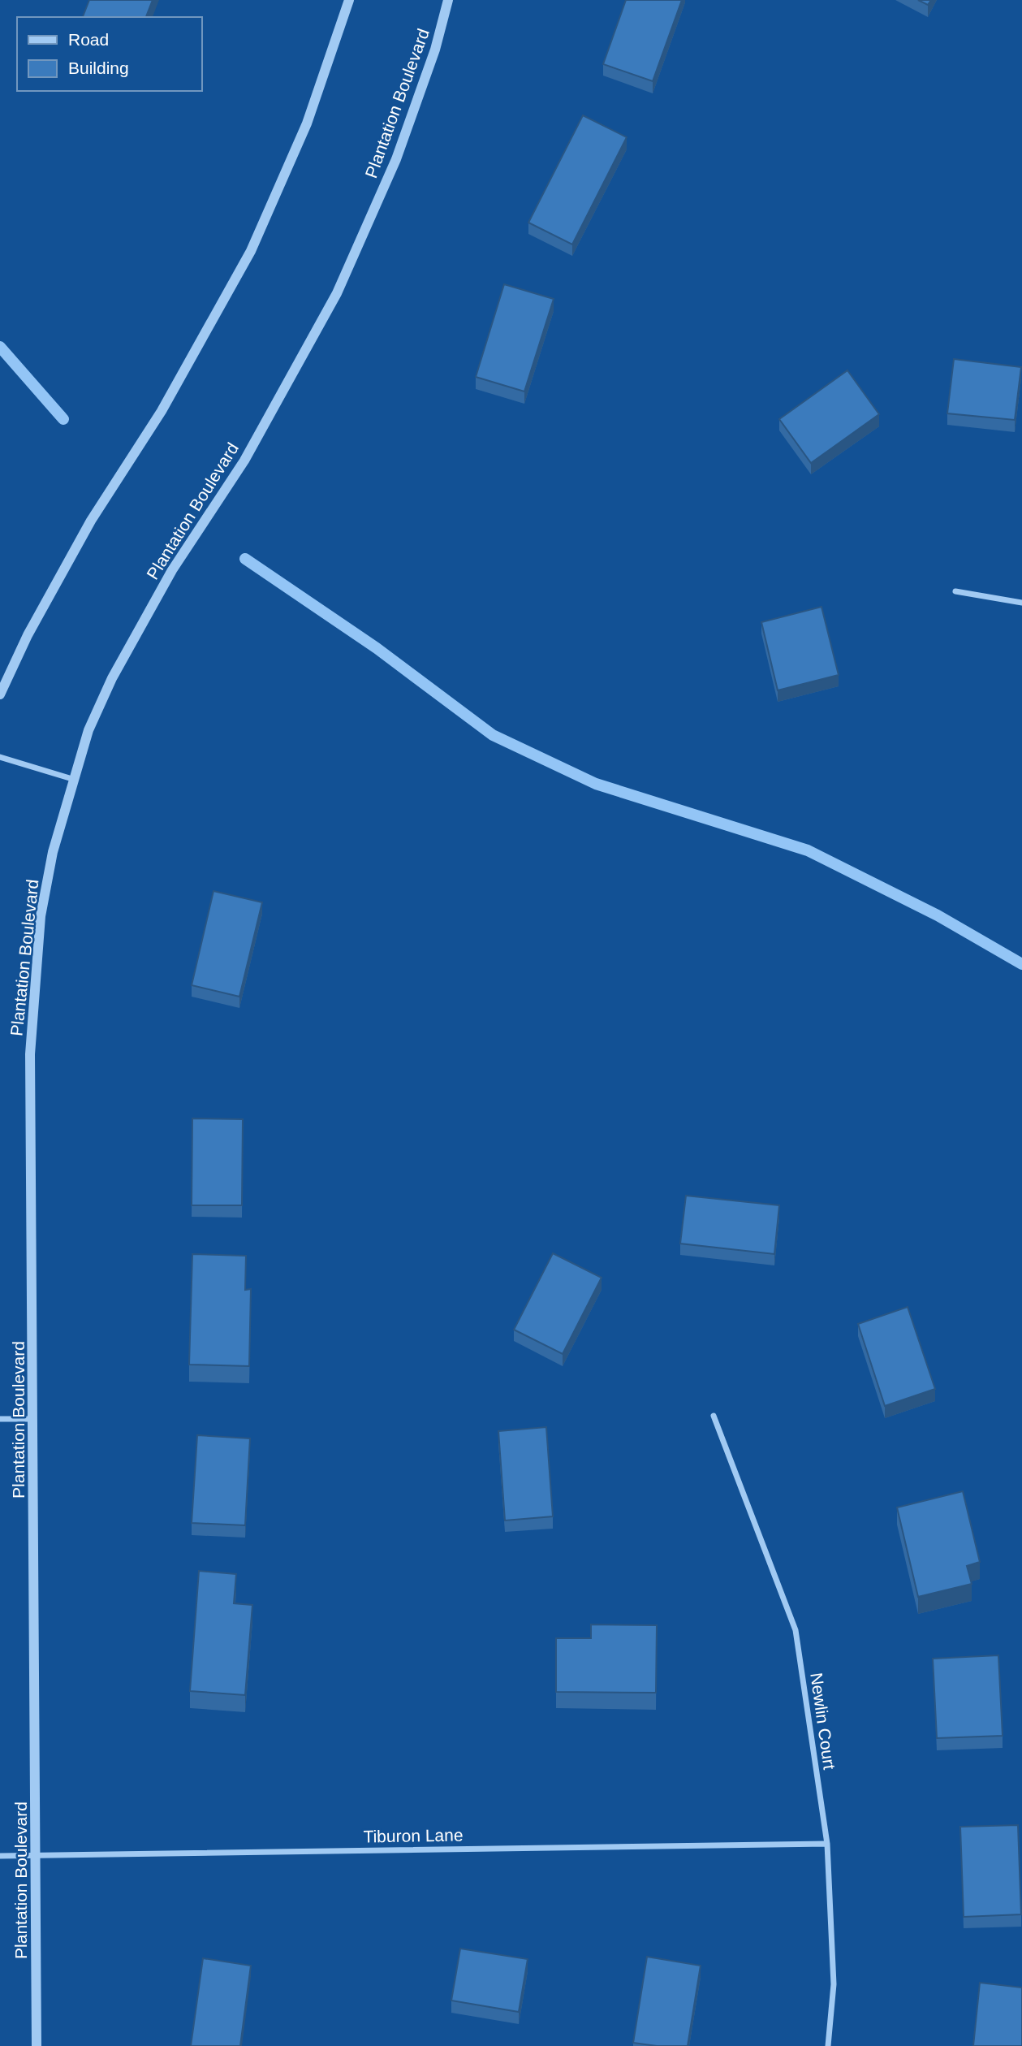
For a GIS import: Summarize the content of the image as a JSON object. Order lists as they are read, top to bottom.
{
  "streets": {
    "street": ["Plantation Boulevard", "Newlin Court", "Tiburon Lane"]
  },
  "crossings": [
    ["Plantation Boulevard", "Tiburon Lane"],
    ["Newlin Court", "Tiburon Lane"]
  ],
  "legend": ["Road", "Building"]
}
